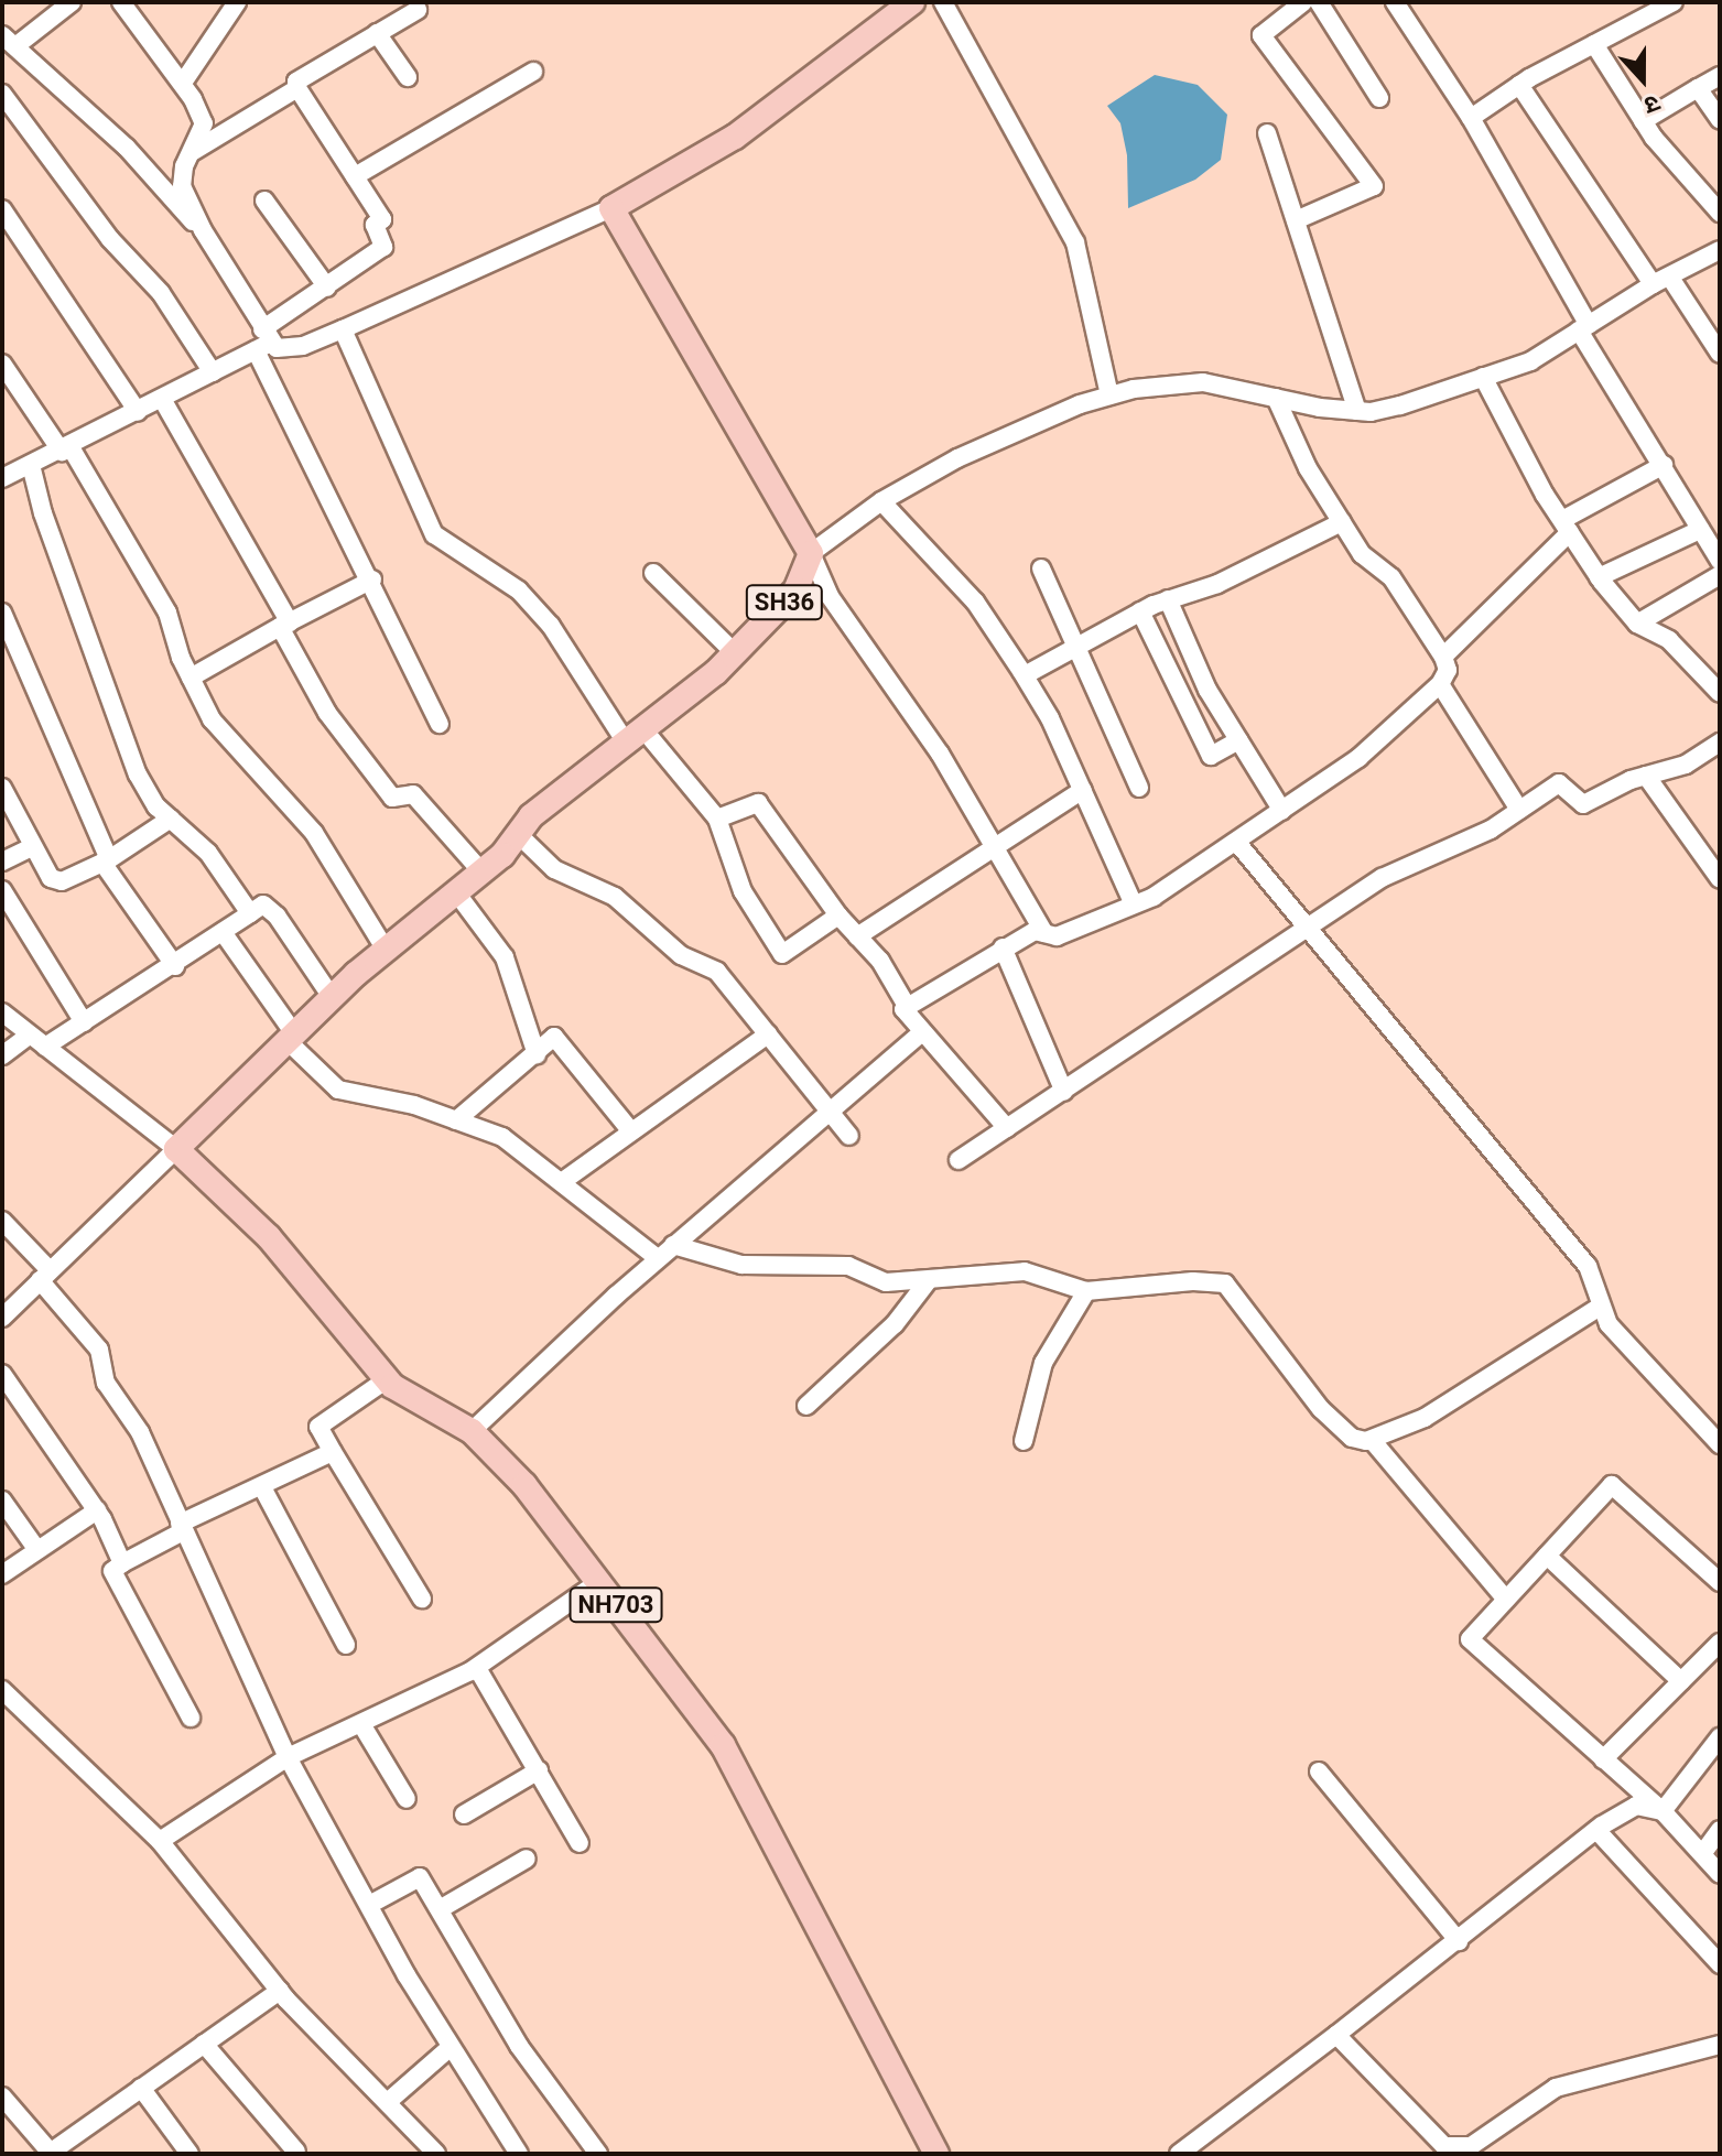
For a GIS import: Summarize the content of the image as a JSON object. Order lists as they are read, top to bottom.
{
  "streets": {
    "highway": ["SH36", "NH703"]
  },
  "crossings": [
    ["SH36", "NH703"]
  ],
  "north": "bottom"
}
